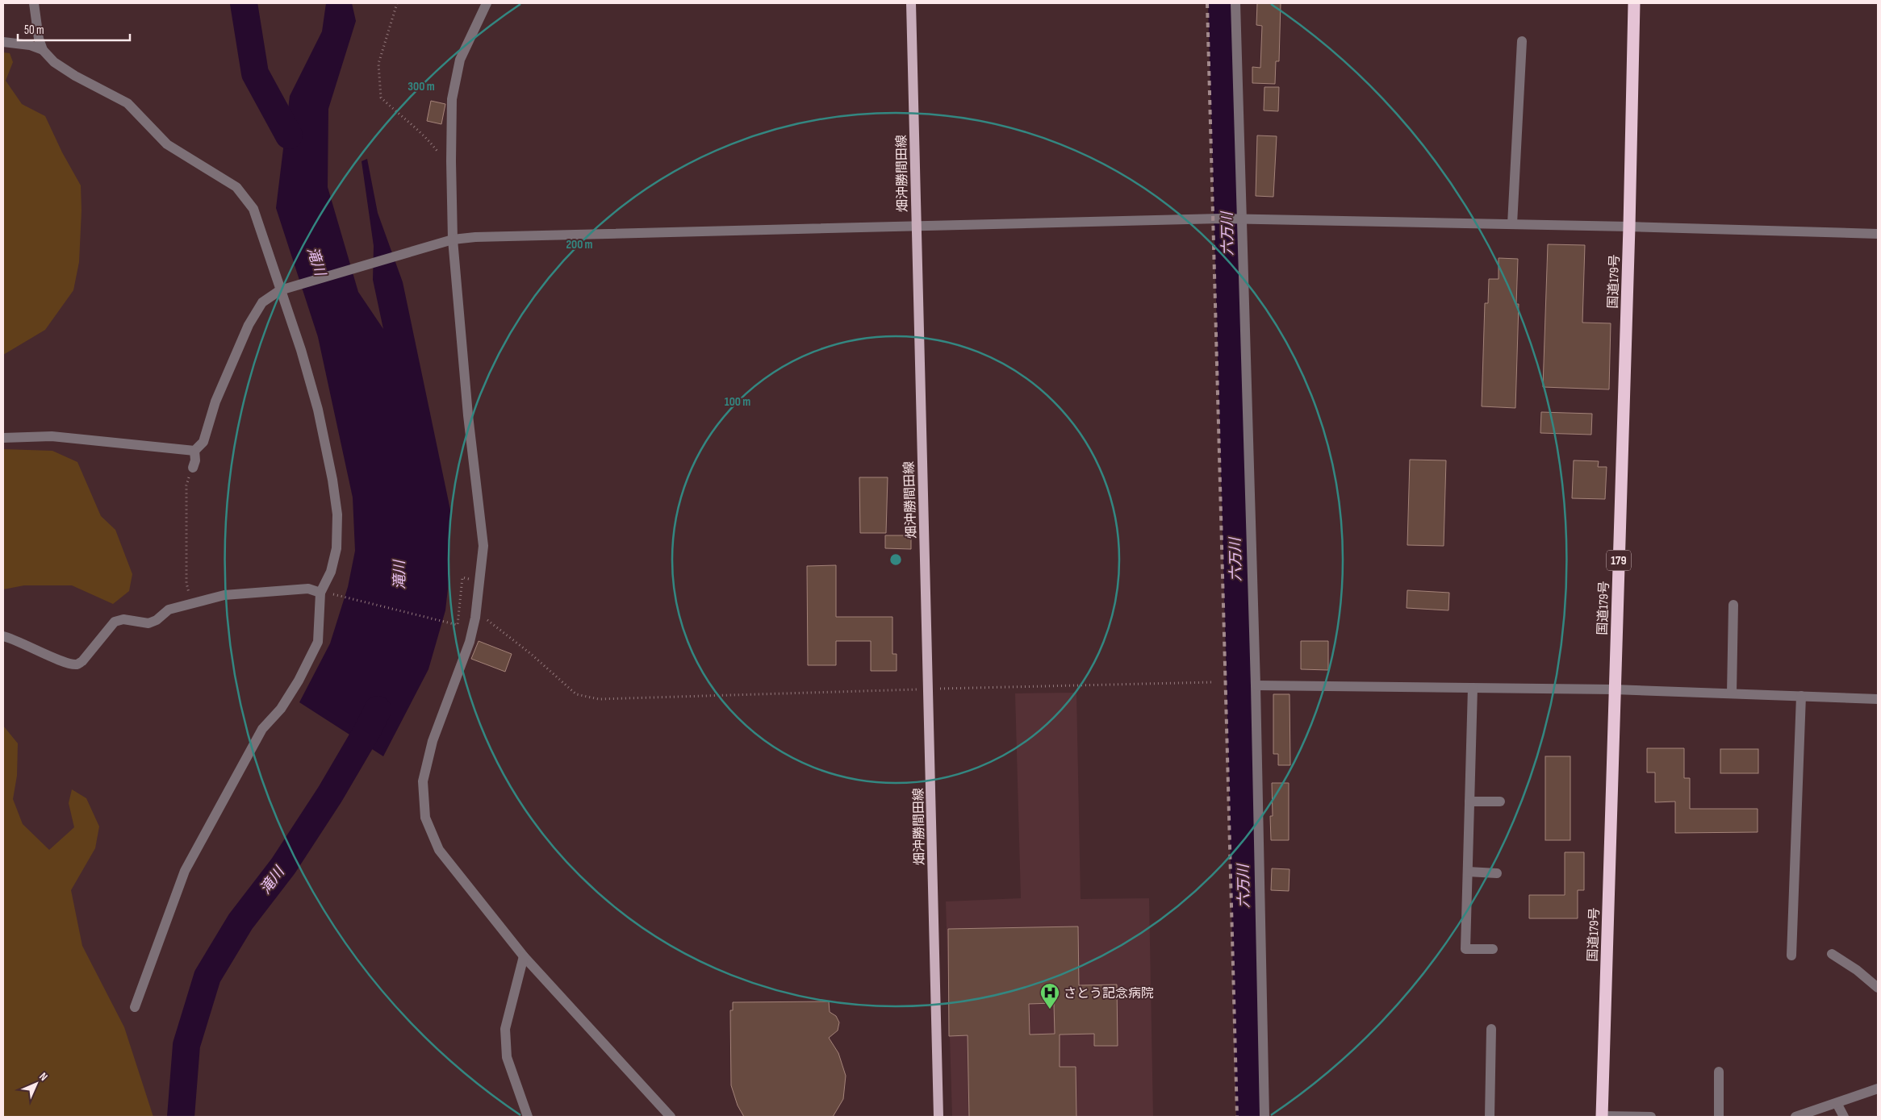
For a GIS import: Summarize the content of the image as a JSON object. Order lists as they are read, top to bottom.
{
  "streets": {
    "highway": ["国道179号", "179"],
    "main road": ["畑沖勝間田線"]
  },
  "water": ["六万川", "滝川"],
  "places": {
    "hospital": ["さとう記念病院"]
  },
  "scale_bar": "50 m",
  "north": "top right",
  "rings": ["300 m", "200 m", "100 m"]
}
